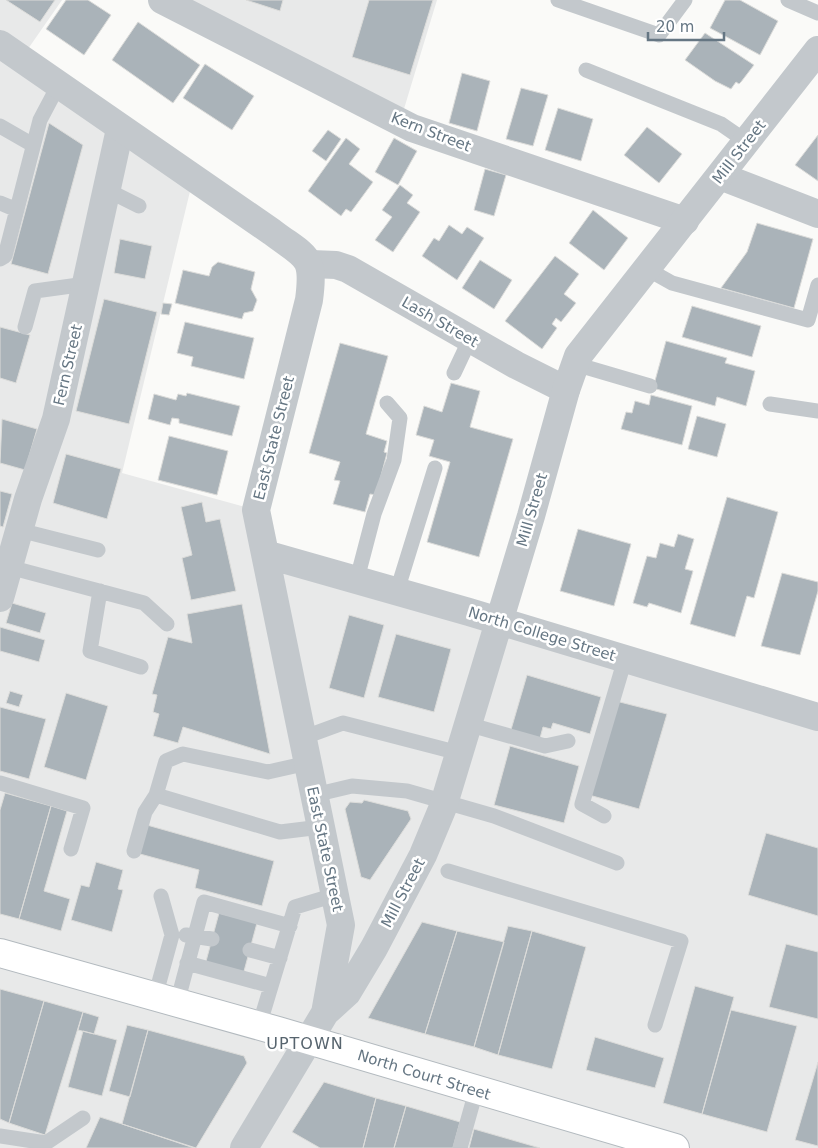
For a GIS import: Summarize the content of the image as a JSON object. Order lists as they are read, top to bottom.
{
  "streets": {
    "main road": ["North Court Street"],
    "street": [
      "Kern Street",
      "Mill Street",
      "Lash Street",
      "Fern Street",
      "East State Street",
      "North College Street"
    ]
  },
  "crossings": [
    ["Kern Street", "Mill Street"],
    ["Mill Street", "Lash Street"],
    ["Mill Street", "East State Street"],
    ["Mill Street", "North College Street"],
    ["Lash Street", "East State Street"],
    ["East State Street", "North College Street"],
    ["East State Street", "North Court Street"]
  ],
  "districts": ["UPTOWN"],
  "scale_bar": "20 m"
}
